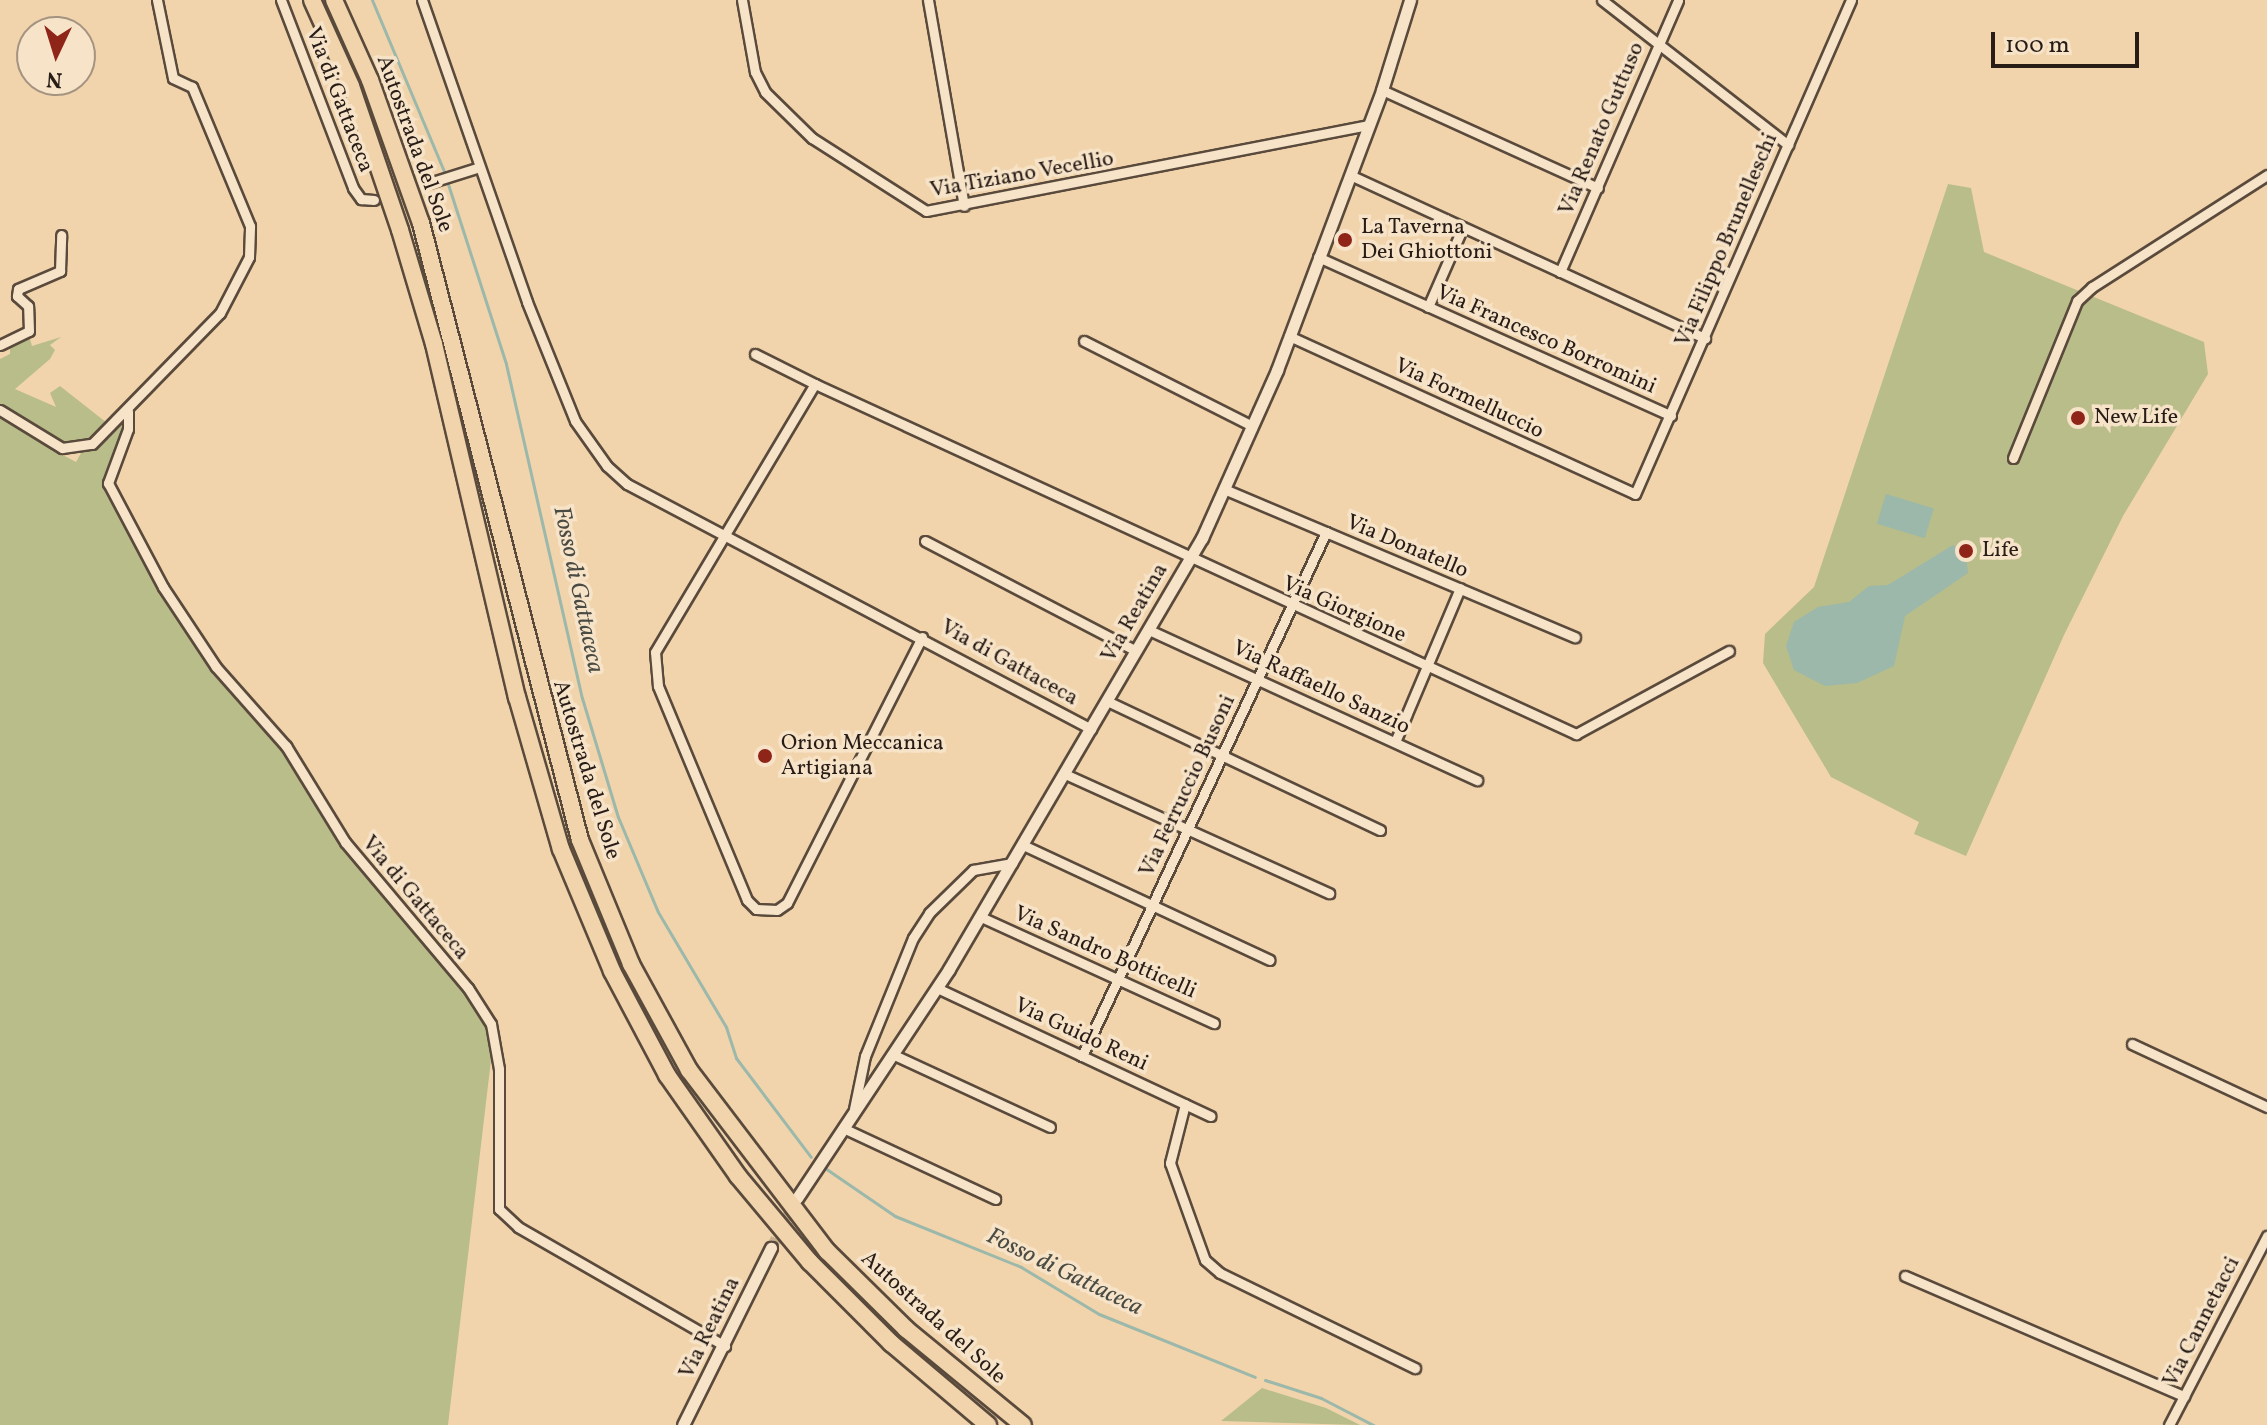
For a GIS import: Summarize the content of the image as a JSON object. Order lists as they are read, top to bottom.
{
  "streets": {
    "highway": ["Autostrada del Sole"],
    "street": [
      "Via di Gattaceca",
      "Via Renato Guttuso",
      "Via Tiziano Vecellio",
      "Via Filippo Brunelleschi",
      "Via Francesco Borromini",
      "Via Formelluccio",
      "Via Donatello",
      "Via Giorgione",
      "Via Reatina",
      "Via Raffaello Sanzio",
      "Via Ferruccio Busoni",
      "Via Sandro Botticelli",
      "Via Guido Reni",
      "Via Cannetacci"
    ]
  },
  "crossings": [
    ["Via di Gattaceca", "Via Reatina"],
    ["Via Tiziano Vecellio", "Via Reatina"],
    ["Via Filippo Brunelleschi", "Via Francesco Borromini"],
    ["Via Filippo Brunelleschi", "Via Formelluccio"],
    ["Via Francesco Borromini", "Via Reatina"],
    ["Via Formelluccio", "Via Reatina"],
    ["Via Donatello", "Via Reatina"],
    ["Via Donatello", "Via Ferruccio Busoni"],
    ["Via Giorgione", "Via Reatina"],
    ["Via Giorgione", "Via Ferruccio Busoni"],
    ["Via Reatina", "Via Raffaello Sanzio"],
    ["Via Reatina", "Via Sandro Botticelli"],
    ["Via Reatina", "Via Guido Reni"],
    ["Via Raffaello Sanzio", "Via Ferruccio Busoni"],
    ["Via Ferruccio Busoni", "Via Sandro Botticelli"],
    ["Via Ferruccio Busoni", "Via Guido Reni"]
  ],
  "water": ["Fosso di Gattaceca"],
  "places": [
    "La Taverna Dei Ghiottoni",
    "New Life",
    "Life",
    "Orion Meccanica Artigiana"
  ],
  "scale_bar": "100 m",
  "north": "bottom"
}
